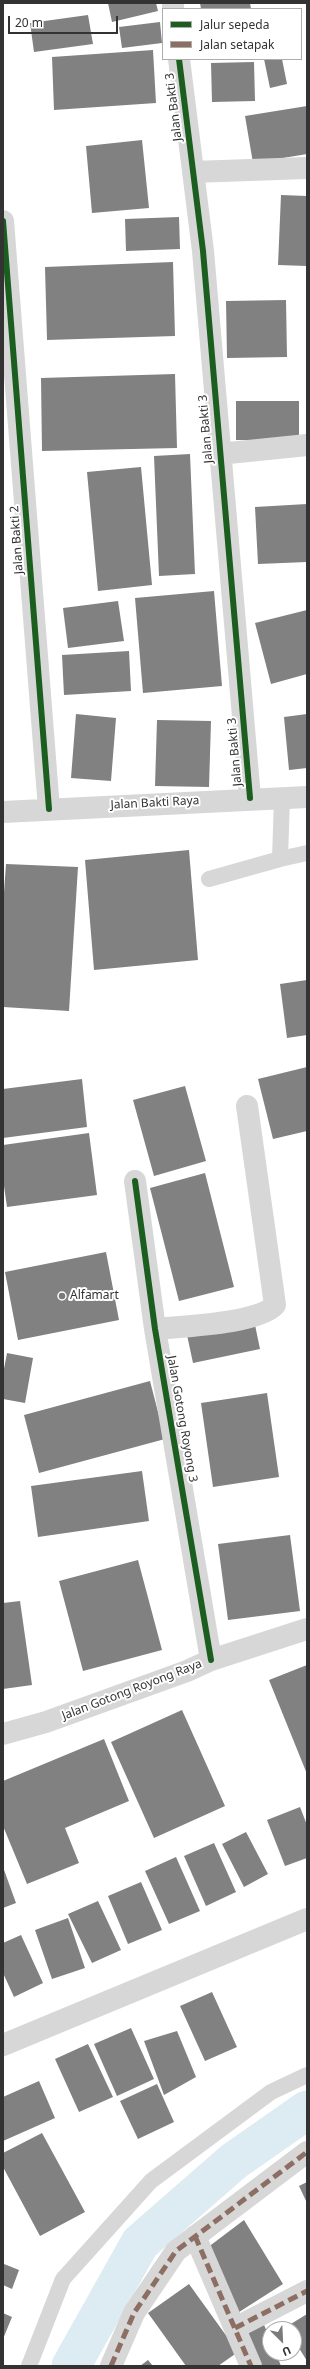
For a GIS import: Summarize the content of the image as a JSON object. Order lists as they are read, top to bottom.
{
  "streets": {
    "street": [
      "Jalan Bakti 3",
      "Jalan Bakti 2",
      "Jalan Bakti Raya",
      "Jalan Gotong Royong 3",
      "Jalan Gotong Royong Raya"
    ]
  },
  "crossings": [
    ["Jalan Bakti 3", "Jalan Bakti Raya"],
    ["Jalan Bakti 2", "Jalan Bakti Raya"],
    ["Jalan Gotong Royong 3", "Jalan Gotong Royong Raya"]
  ],
  "places": ["Alfamart"],
  "legend": ["Jalur sepeda", "Jalan setapak"],
  "scale_bar": "20 m",
  "north": "bottom right"
}
